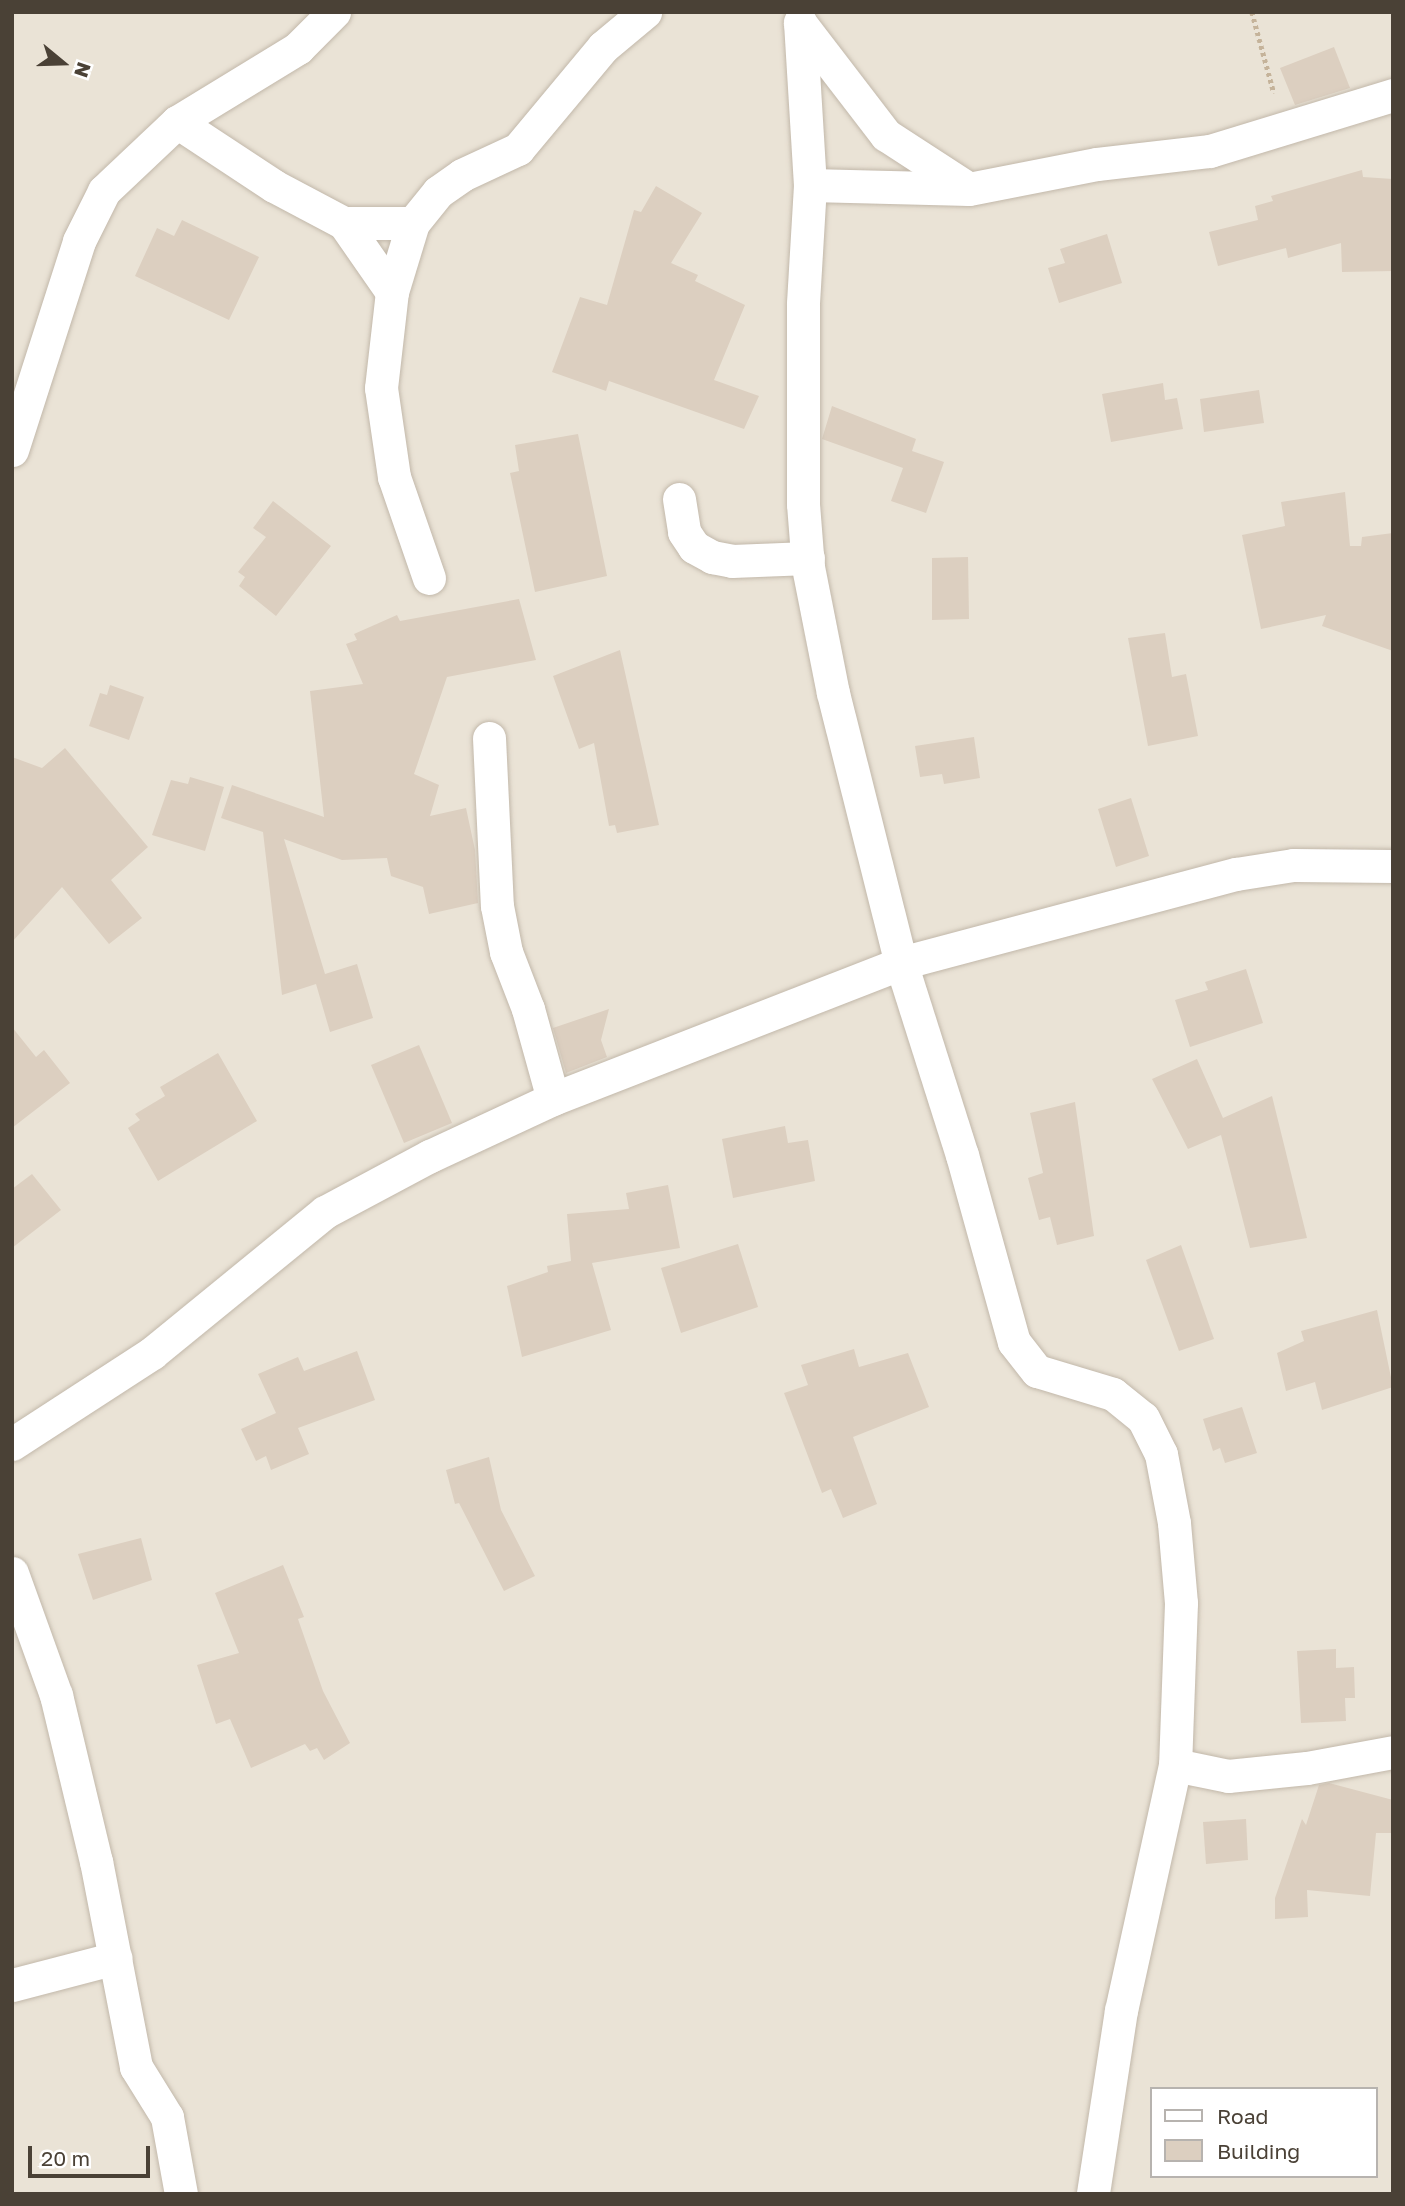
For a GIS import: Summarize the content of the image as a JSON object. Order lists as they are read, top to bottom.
{
  "legend": ["Road", "Building"],
  "scale_bar": "20 m",
  "north": "right"
}
